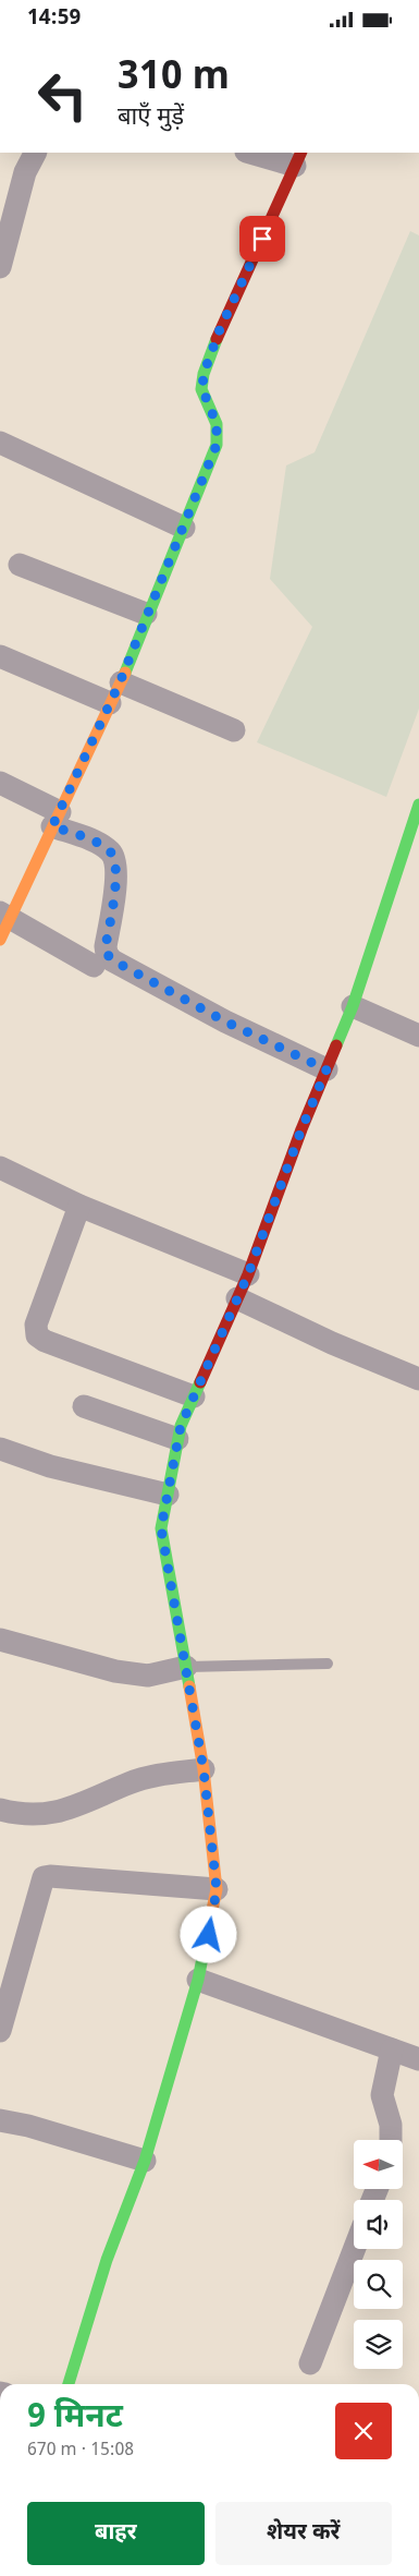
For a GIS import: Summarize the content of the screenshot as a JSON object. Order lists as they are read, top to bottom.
{
  "north": "left",
  "page": {
    "status": "14:59",
    "turn": ["310 m", "बाएँ मुड़ें"],
    "heading": ["9 मिनट", "670 m · 15:08"],
    "buttons": ["बाहर", "शेयर करें"]
  }
}
